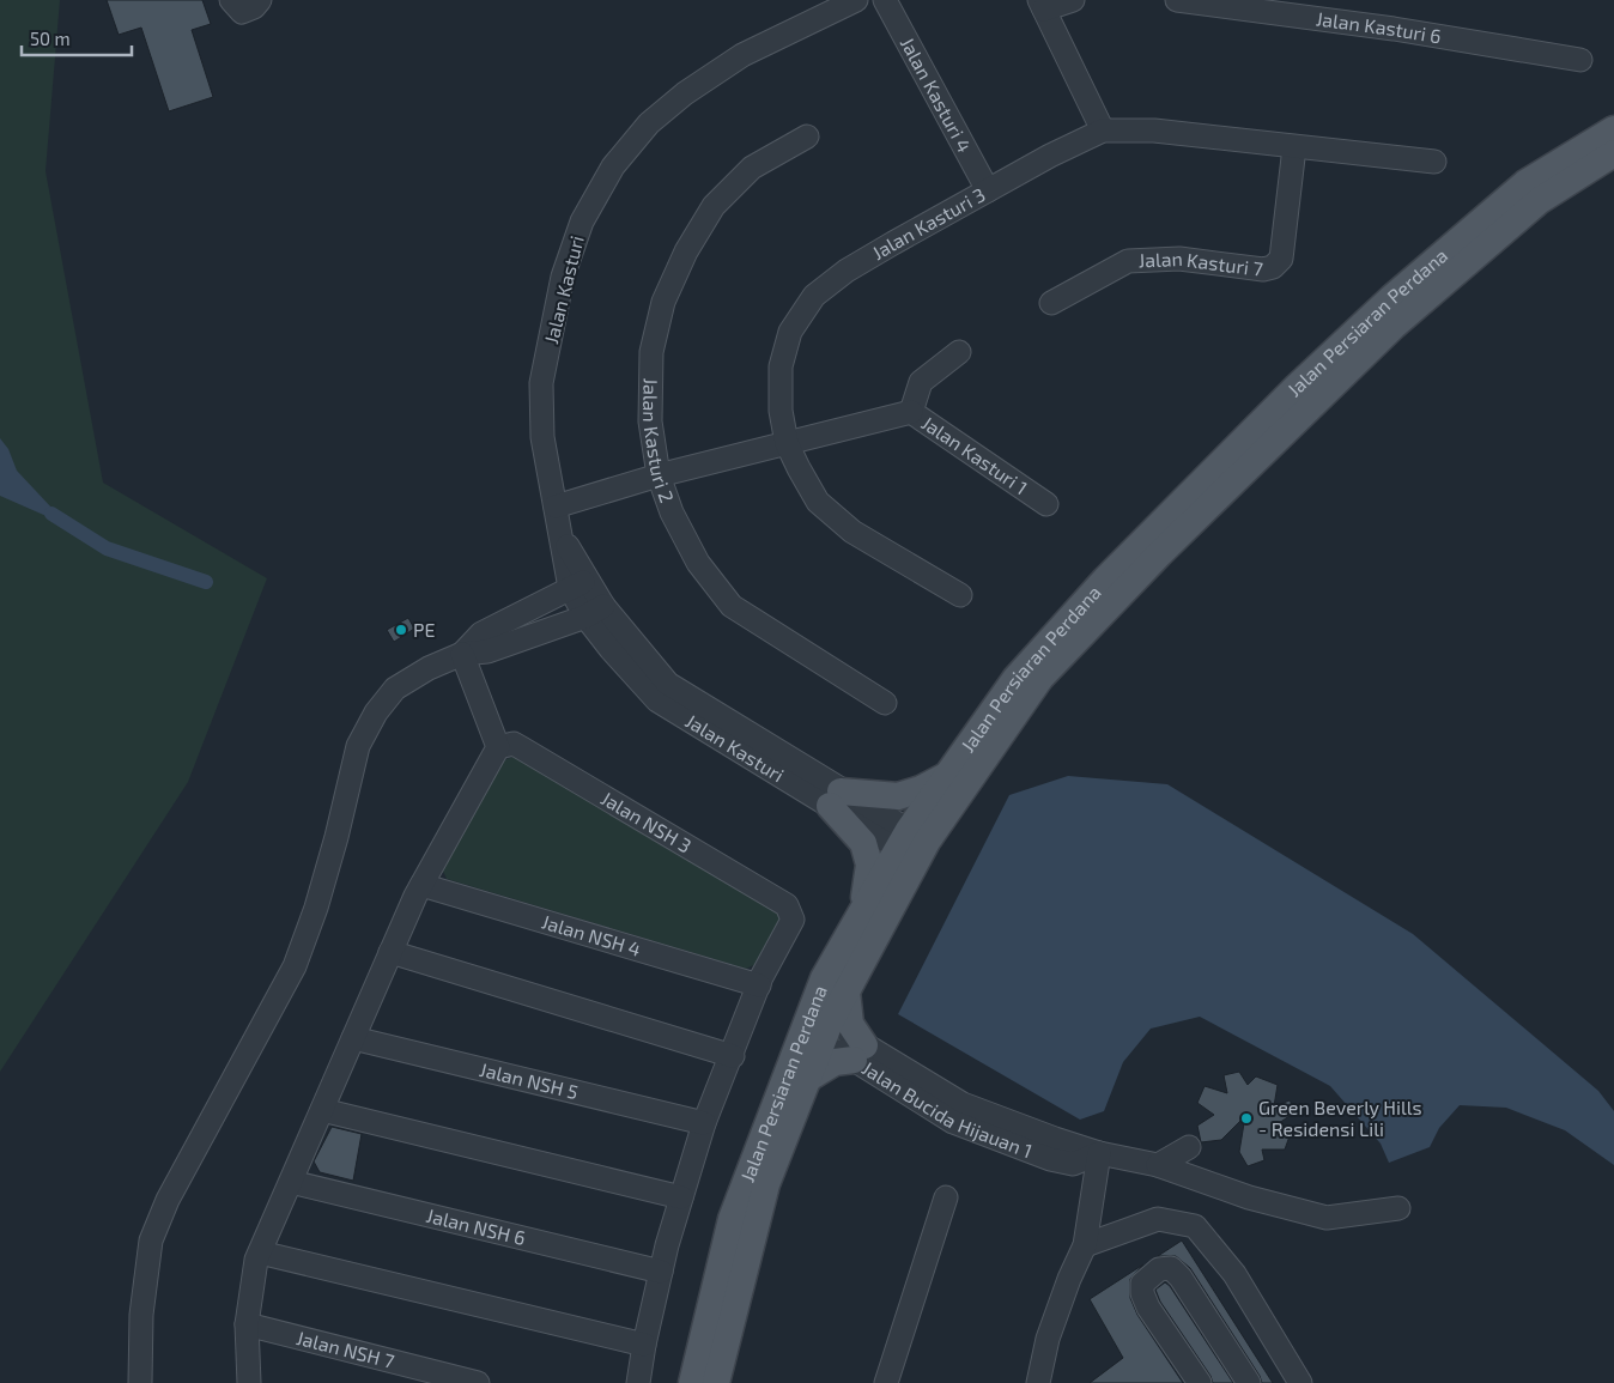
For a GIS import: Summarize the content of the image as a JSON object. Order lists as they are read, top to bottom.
{
  "streets": {
    "main road": ["Jalan Persiaran Perdana"],
    "street": [
      "Jalan Kasturi 6",
      "Jalan Kasturi 4",
      "Jalan Kasturi 3",
      "Jalan Kasturi 7",
      "Jalan Kasturi",
      "Jalan Kasturi 2",
      "Jalan Kasturi 1",
      "Jalan NSH 3",
      "Jalan NSH 4",
      "Jalan NSH 5",
      "Jalan Bucida Hijauan 1",
      "Jalan NSH 6",
      "Jalan NSH 7"
    ]
  },
  "crossings": [
    ["Jalan Kasturi 4", "Jalan Kasturi 3"],
    ["Jalan Kasturi 3", "Jalan Kasturi 7"],
    ["Jalan Kasturi", "Jalan Persiaran Perdana"],
    ["Jalan Persiaran Perdana", "Jalan Bucida Hijauan 1"],
    ["Jalan NSH 3", "Jalan NSH 4"]
  ],
  "places": ["PE", "Green Beverly Hills - Residensi Lili"],
  "scale_bar": "50 m"
}
